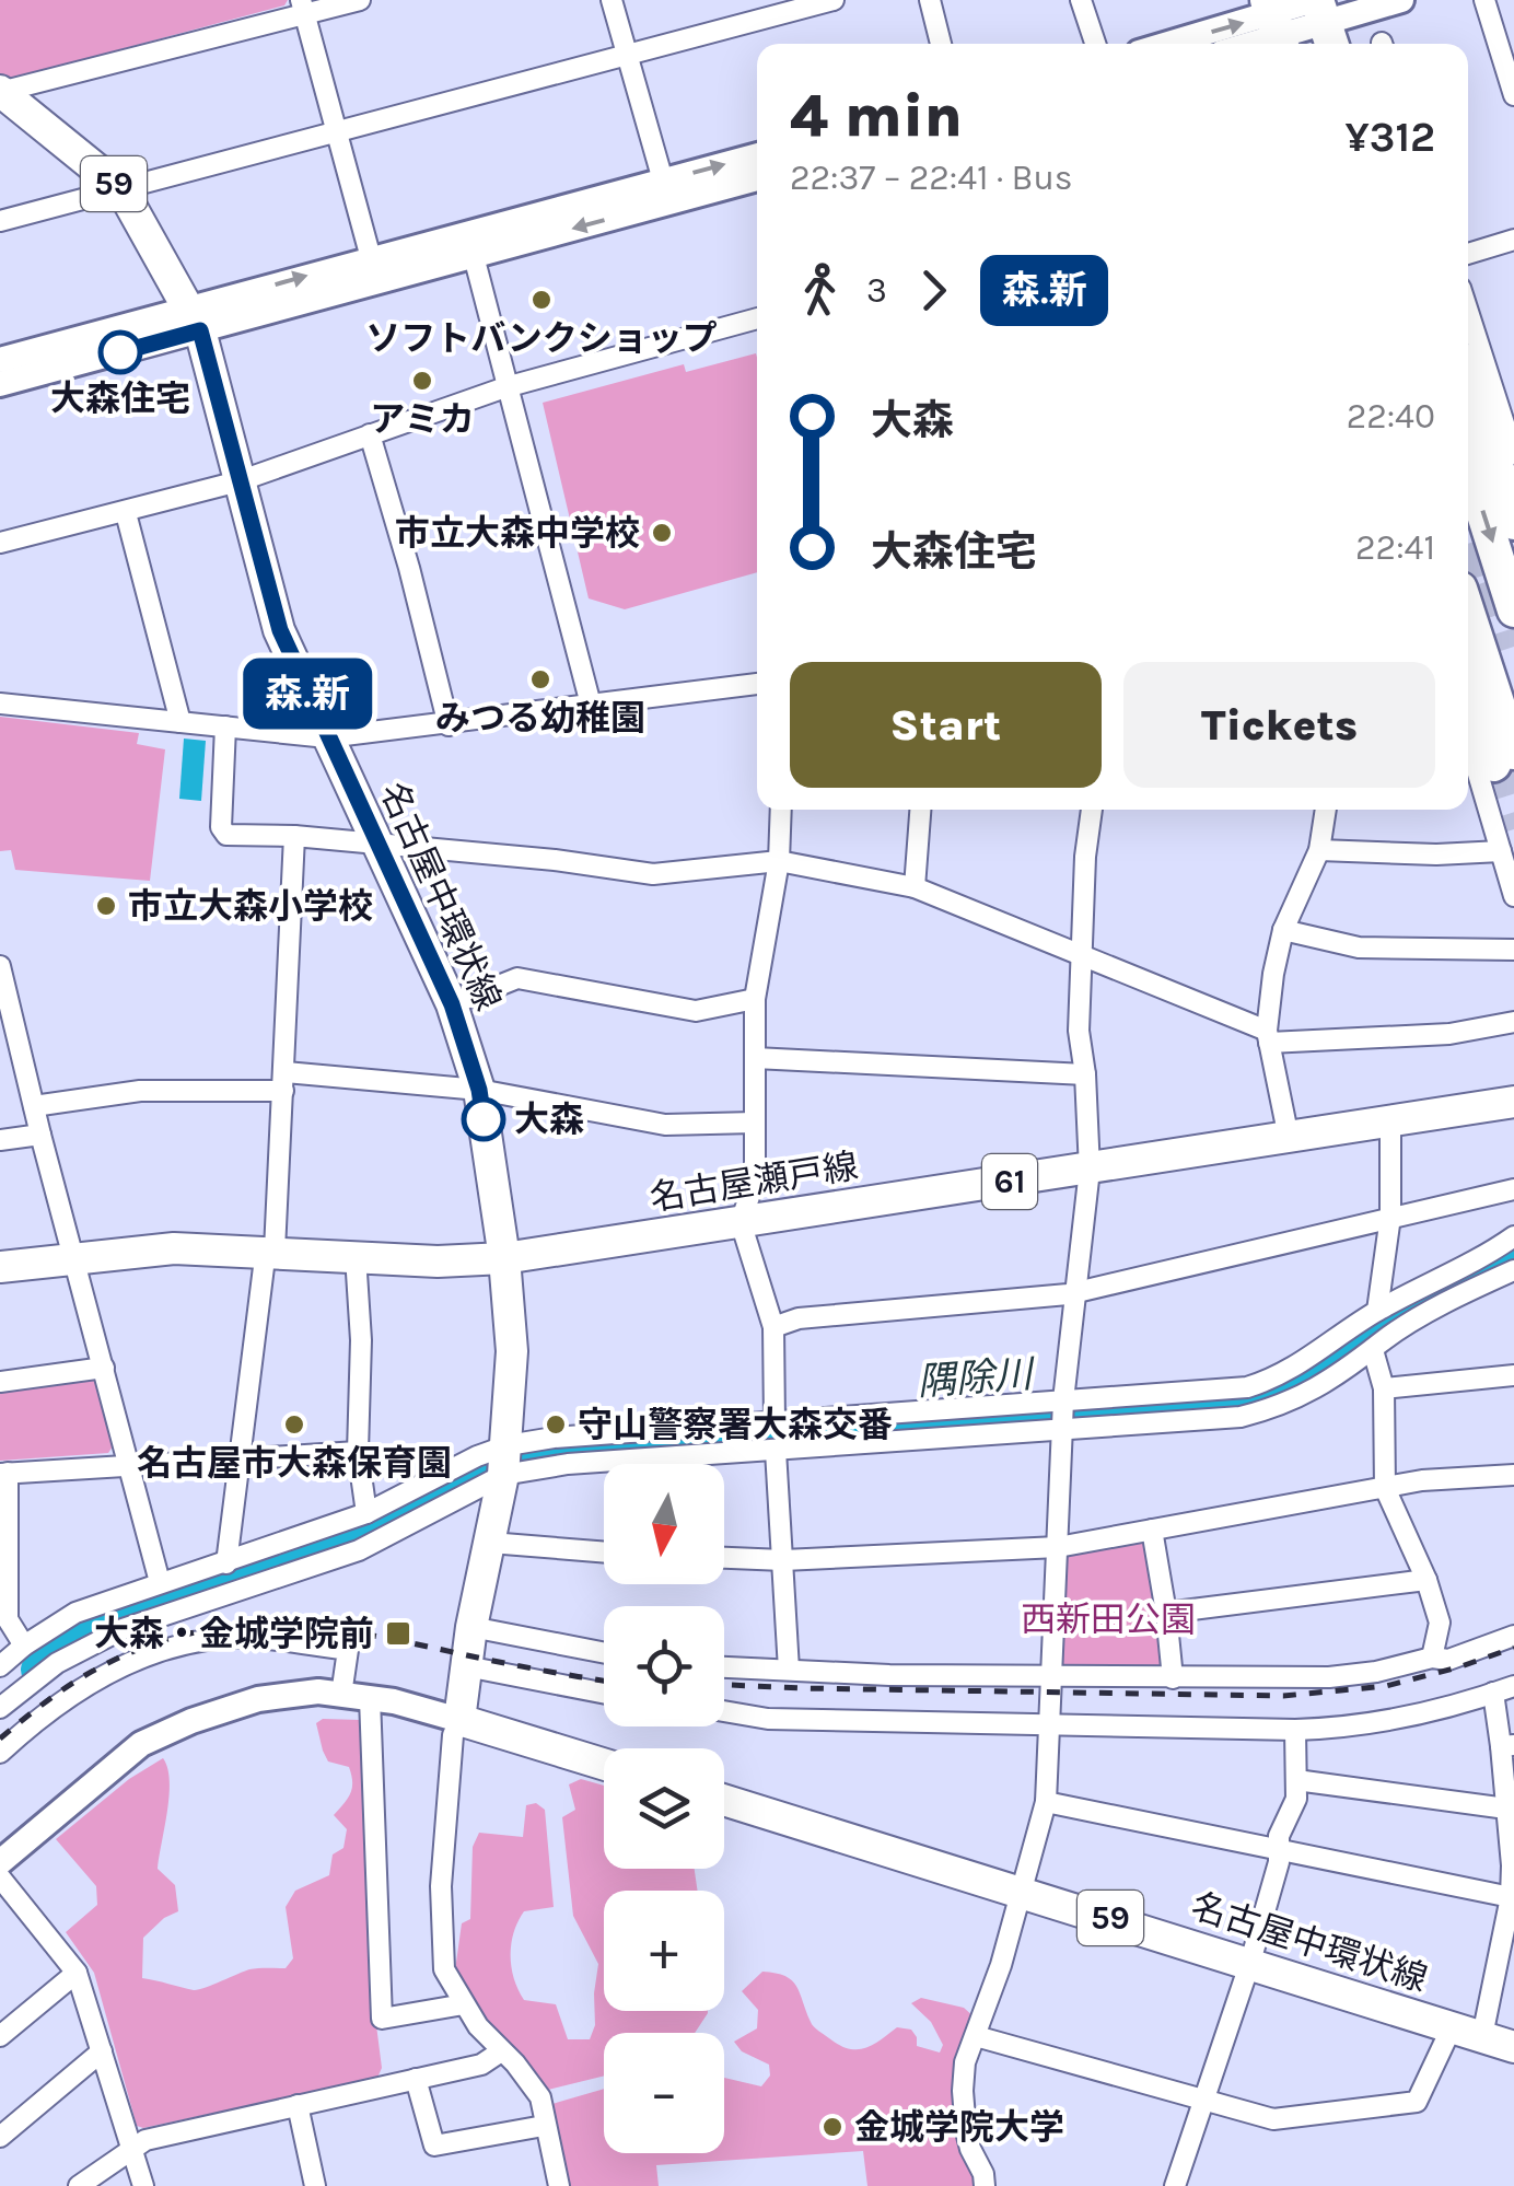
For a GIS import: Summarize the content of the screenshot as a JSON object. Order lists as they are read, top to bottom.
{
  "streets": {
    "main road": [
      "59",
      "名古屋中環状線",
      "名古屋瀬戸線",
      "61"
    ]
  },
  "crossings": [
    ["名古屋中環状線", "名古屋瀬戸線"]
  ],
  "water": ["隅除川"],
  "parks": ["西新田公園"],
  "places": {
    "other": [
      "ソフトバンクショップ",
      "大森住宅",
      "アミカ",
      "市立大森中学校",
      "みつる幼稚園",
      "市立大森小学校",
      "大森",
      "名古屋市大森保育園",
      "守山警察署大森交番",
      "金城学院大学"
    ],
    "transit": ["大森・金城学院前"]
  },
  "lines": ["bus line 森.新"],
  "north": "bottom",
  "page": {
    "on_map": "森.新",
    "heading": ["4 min", "22:37 – 22:41 · Bus", "¥312"],
    "legs": ["3", "森.新"],
    "list": [
      {
        "name": "大森",
        "value": "22:40"
      },
      {
        "name": "大森住宅",
        "value": "22:41"
      }
    ],
    "buttons": ["Start", "Tickets"],
    "map_buttons": ["+", "−"]
  }
}
